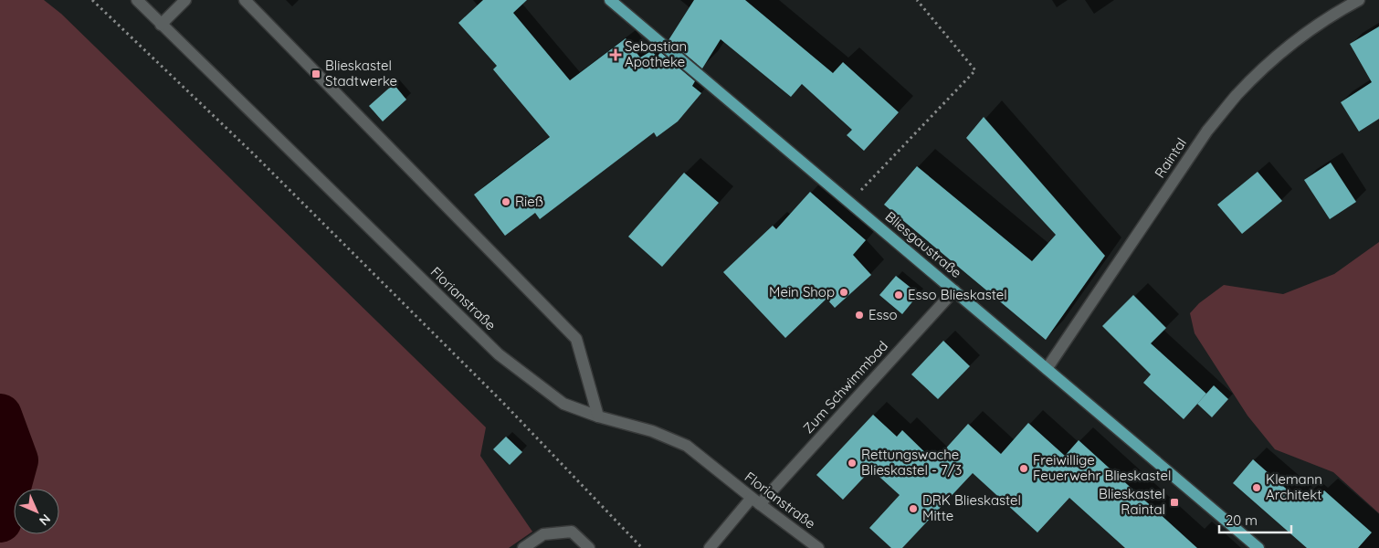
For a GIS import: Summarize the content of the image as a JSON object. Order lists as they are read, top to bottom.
{
  "streets": {
    "main road": ["Bliesgaustraße"],
    "street": ["Raintal", "Florianstraße", "Zum Schwimmbad"]
  },
  "crossings": [
    ["Raintal", "Bliesgaustraße"],
    ["Bliesgaustraße", "Zum Schwimmbad"],
    ["Florianstraße", "Zum Schwimmbad"]
  ],
  "places": {
    "health": ["Sebastian Apotheke"],
    "transit": ["Blieskastel Stadtwerke", "Blieskastel Raintal"],
    "other": [
      "Rieß",
      "Mein Shop",
      "Esso Blieskastel",
      "Esso",
      "Rettungswache Blieskastel - 7/3",
      "Freiwillige Feuerwehr Blieskastel",
      "Klemann Architekt",
      "DRK Blieskastel Mitte"
    ]
  },
  "scale_bar": "20 m",
  "north": "bottom right"
}
